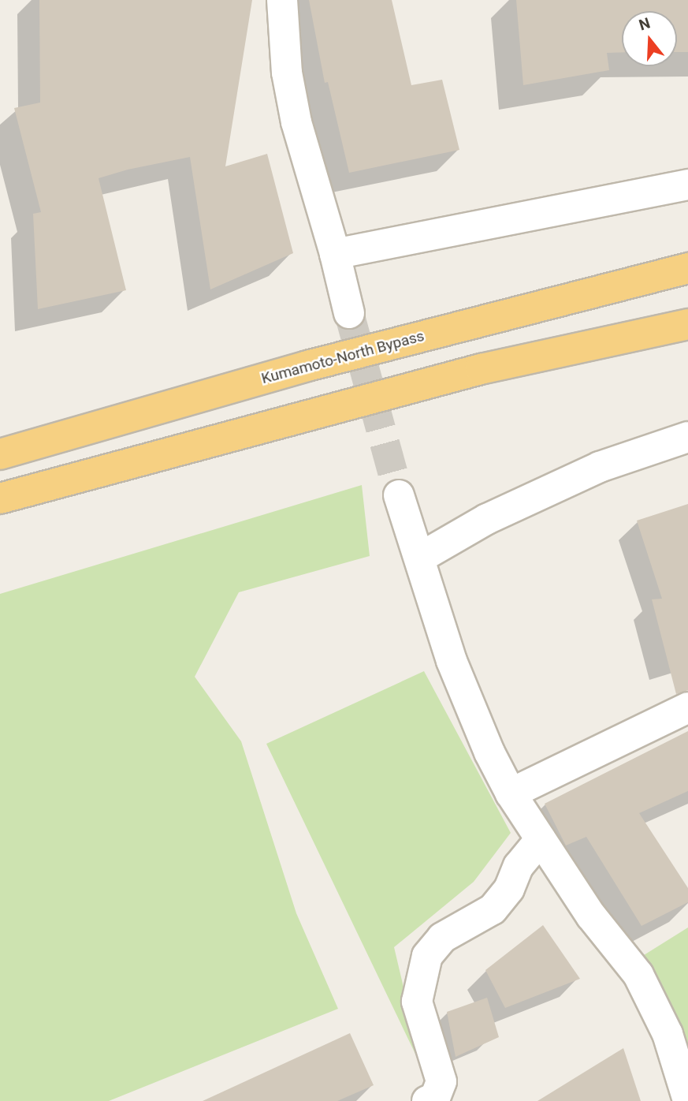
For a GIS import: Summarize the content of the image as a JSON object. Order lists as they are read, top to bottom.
{
  "streets": {
    "highway": ["Kumamoto-North Bypass"]
  },
  "north": "top"
}
